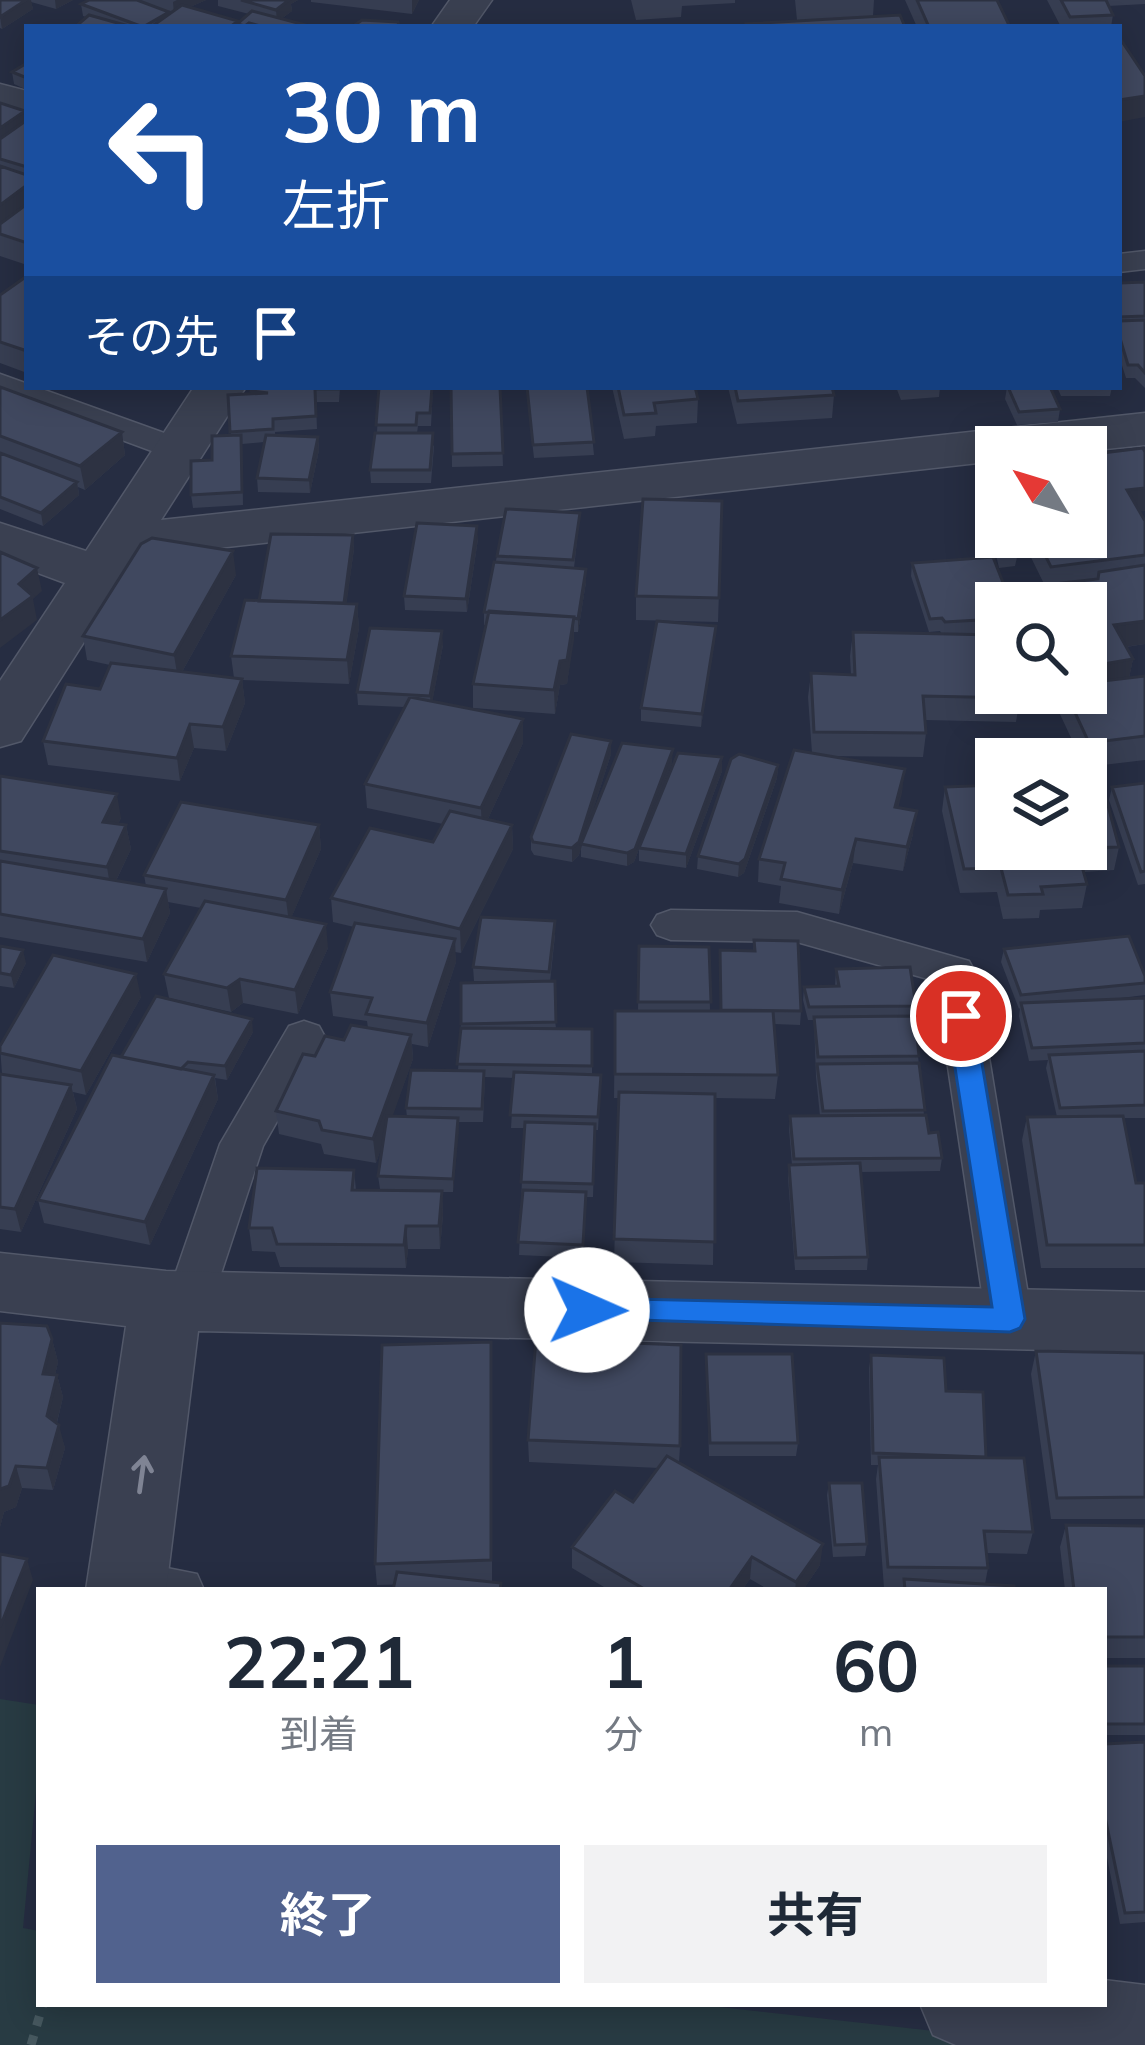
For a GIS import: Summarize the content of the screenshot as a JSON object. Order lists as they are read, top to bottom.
{
  "north": "top left",
  "page": {
    "turn": ["30 m", "左折"],
    "then": "その先",
    "eta": [
      "22:21",
      "到着",
      "1",
      "分",
      "60",
      "m"
    ],
    "buttons": ["終了", "共有"]
  }
}
